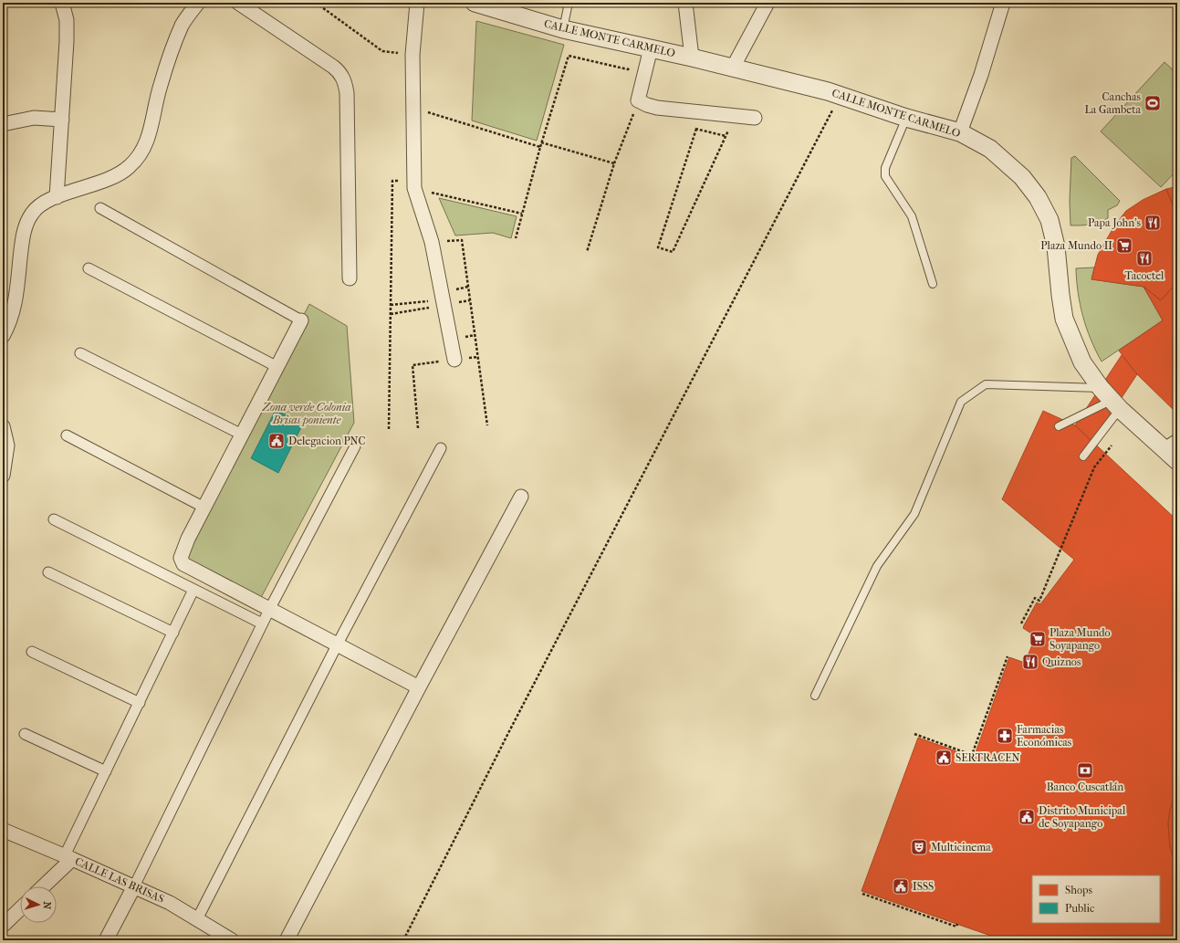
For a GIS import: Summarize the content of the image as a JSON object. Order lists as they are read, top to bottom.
{
  "streets": {
    "street": ["CALLE MONTE CARMELO", "CALLE LAS BRISAS"]
  },
  "parks": ["Zona verde Colonia Brisas poniente"],
  "places": {
    "sports": ["Canchas La Gambeta"],
    "restaurant": ["Papa John's", "Tacoctel", "Quiznos"],
    "supermarket": ["Plaza Mundo II", "Plaza Mundo Soyapango"],
    "public building": [
      "Delegacion PNC",
      "SERTRACEN",
      "Distrito Municipal de Soyapango",
      "ISSS"
    ],
    "pharmacy": ["Farmacias Económicas"],
    "bank": ["Banco Cuscatlán"],
    "theatre": ["Multicinema"]
  },
  "legend": ["Shops", "Public"],
  "north": "right"
}
